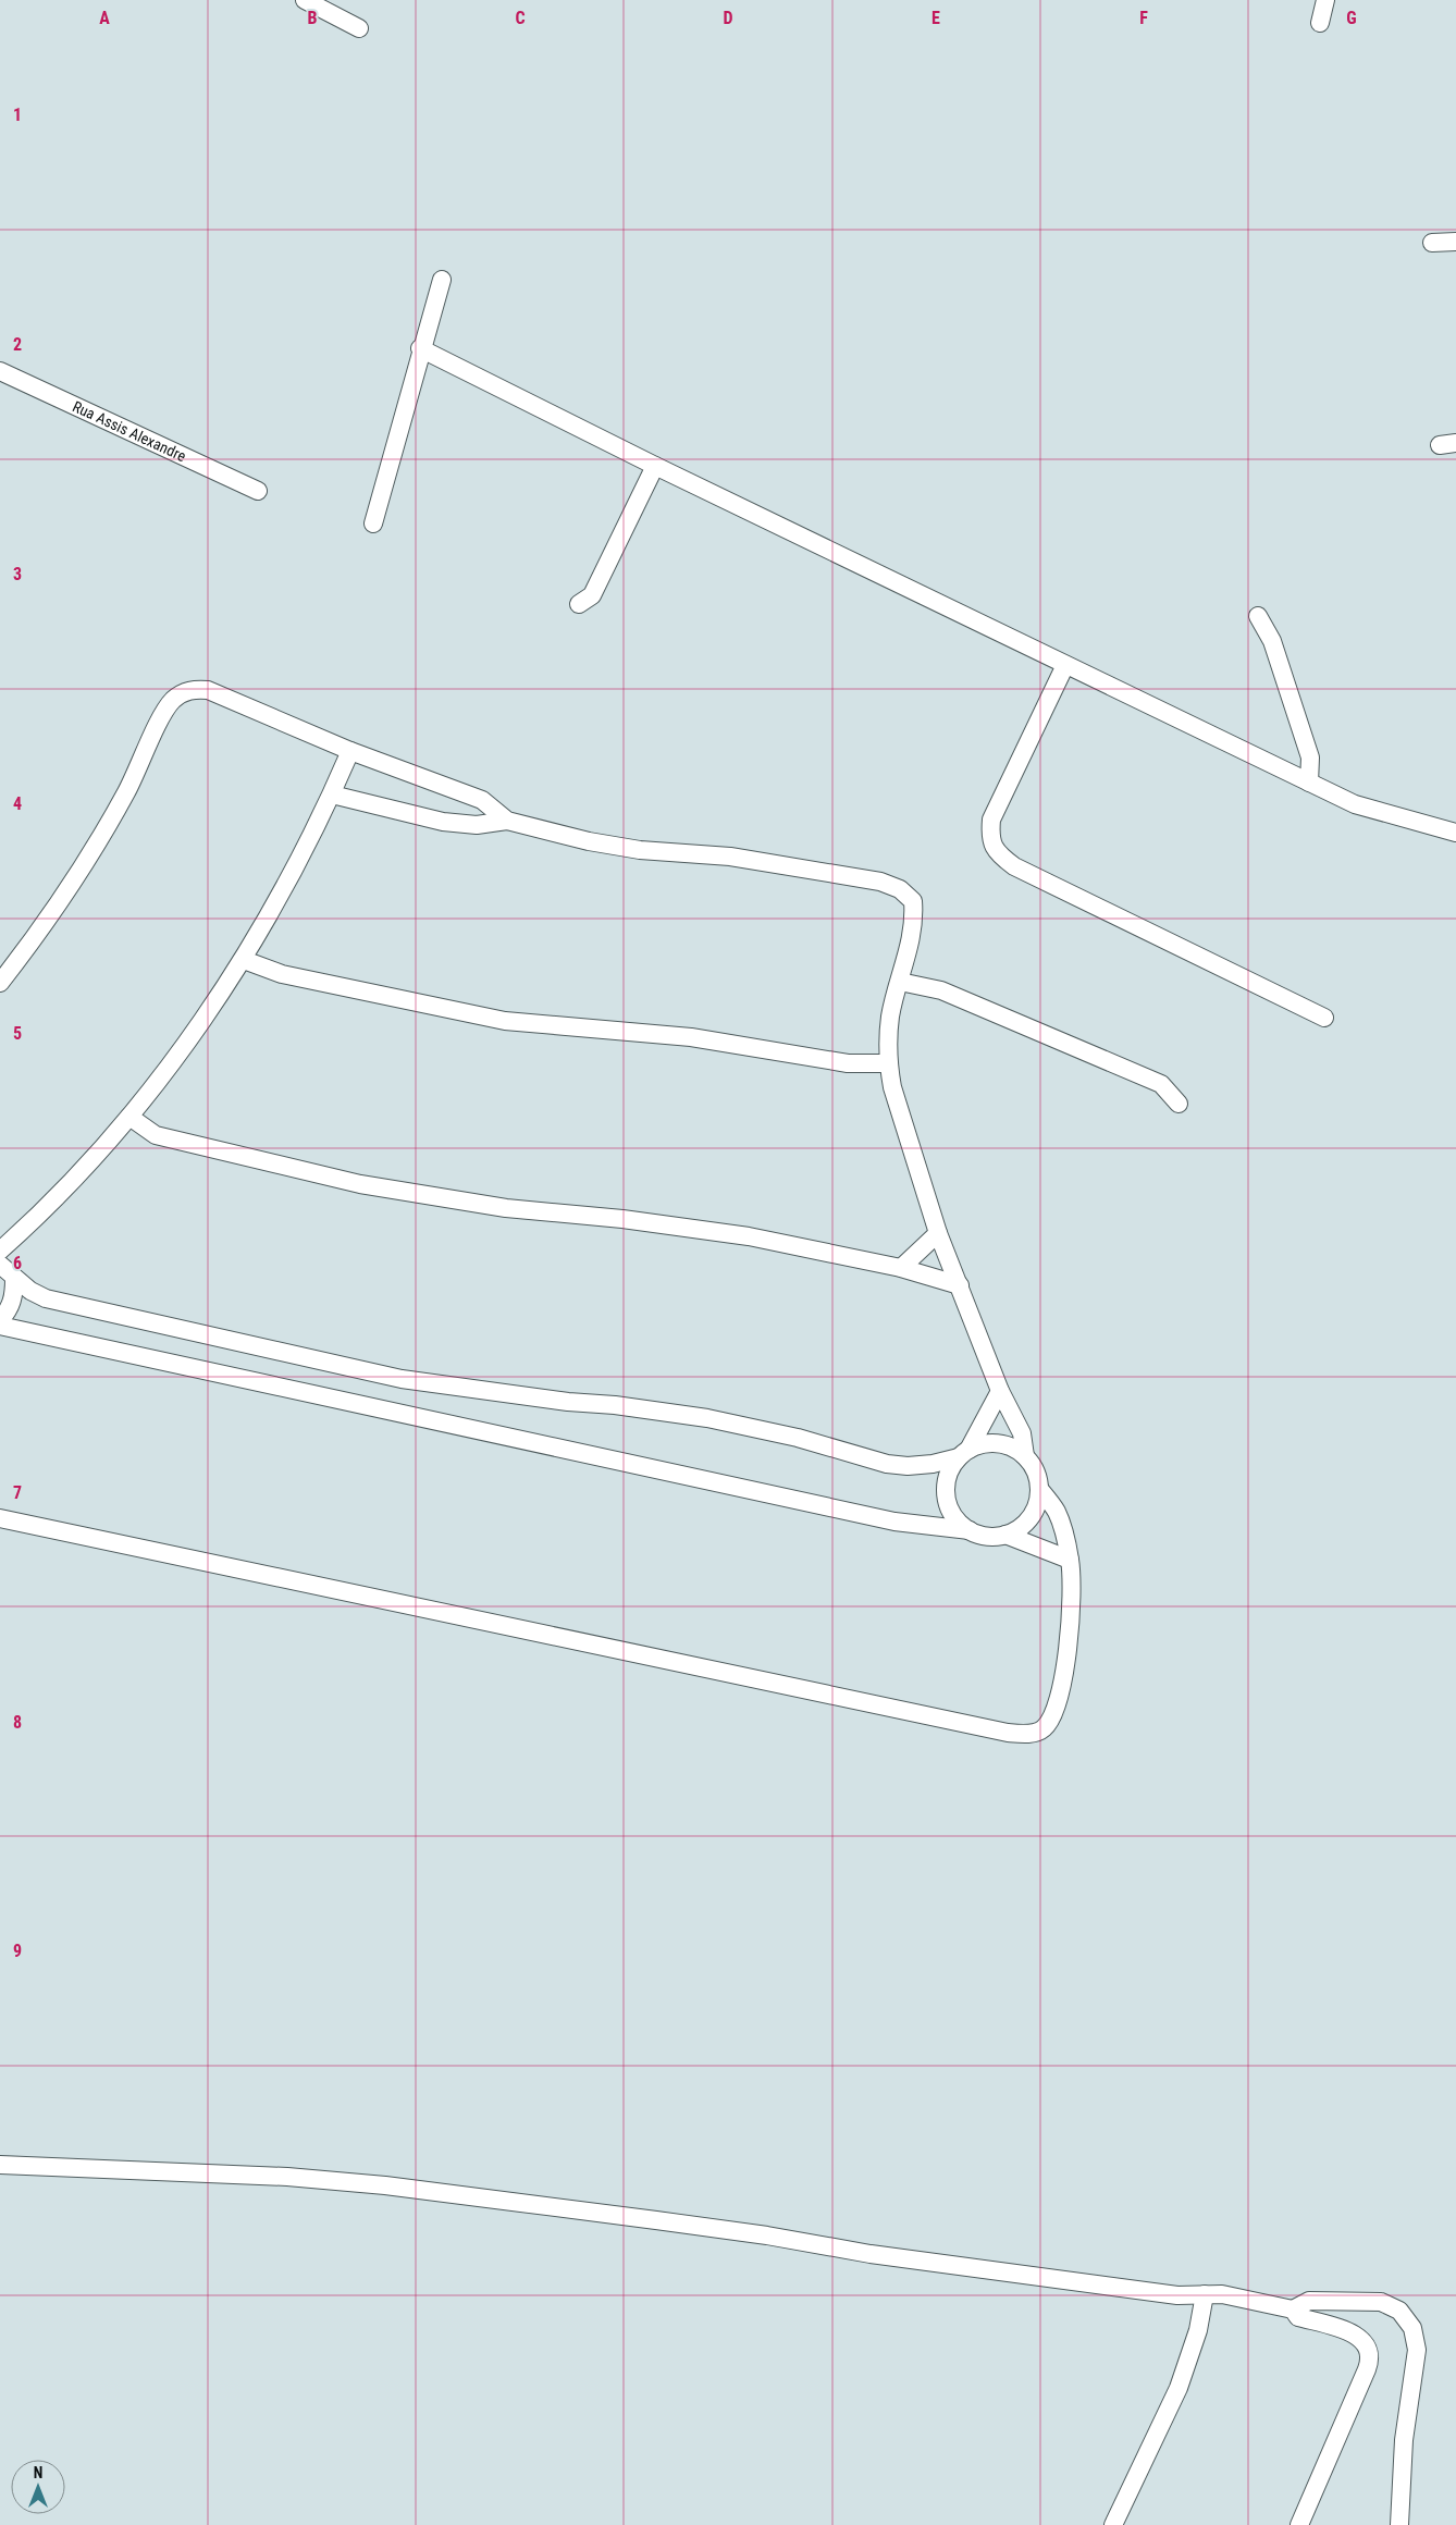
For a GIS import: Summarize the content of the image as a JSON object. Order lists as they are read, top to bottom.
{
  "streets": {
    "street": ["Rua Assis Alexandre"]
  },
  "north": "top",
  "grid": {
    "columns": [
      "A",
      "B",
      "C",
      "D",
      "E",
      "F",
      "G"
    ],
    "rows": [
      "1",
      "2",
      "3",
      "4",
      "5",
      "6",
      "7",
      "8",
      "9"
    ]
  }
}
